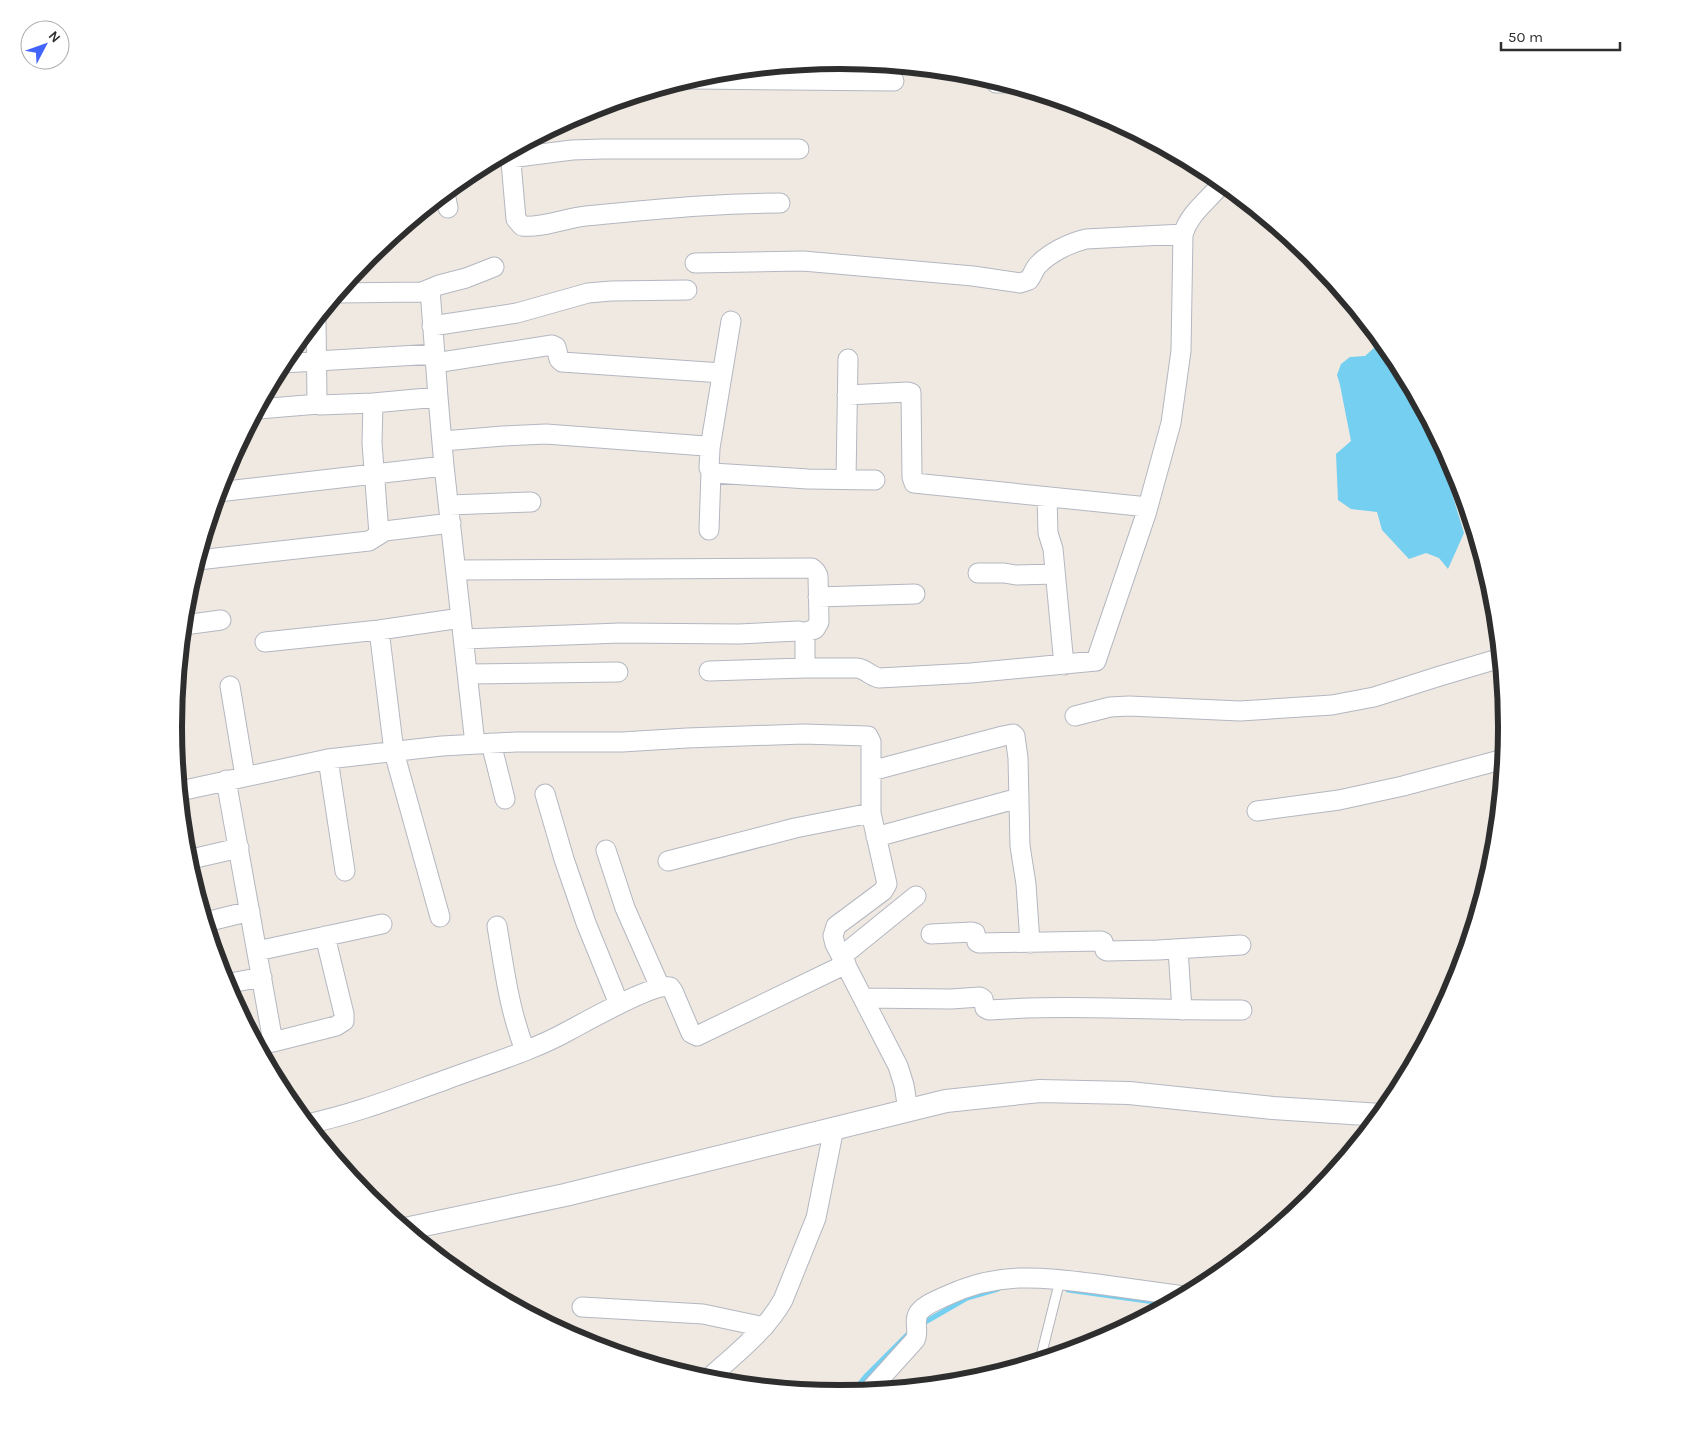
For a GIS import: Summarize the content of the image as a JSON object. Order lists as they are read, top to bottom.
{
  "scale_bar": "50 m",
  "north": "top right"
}
